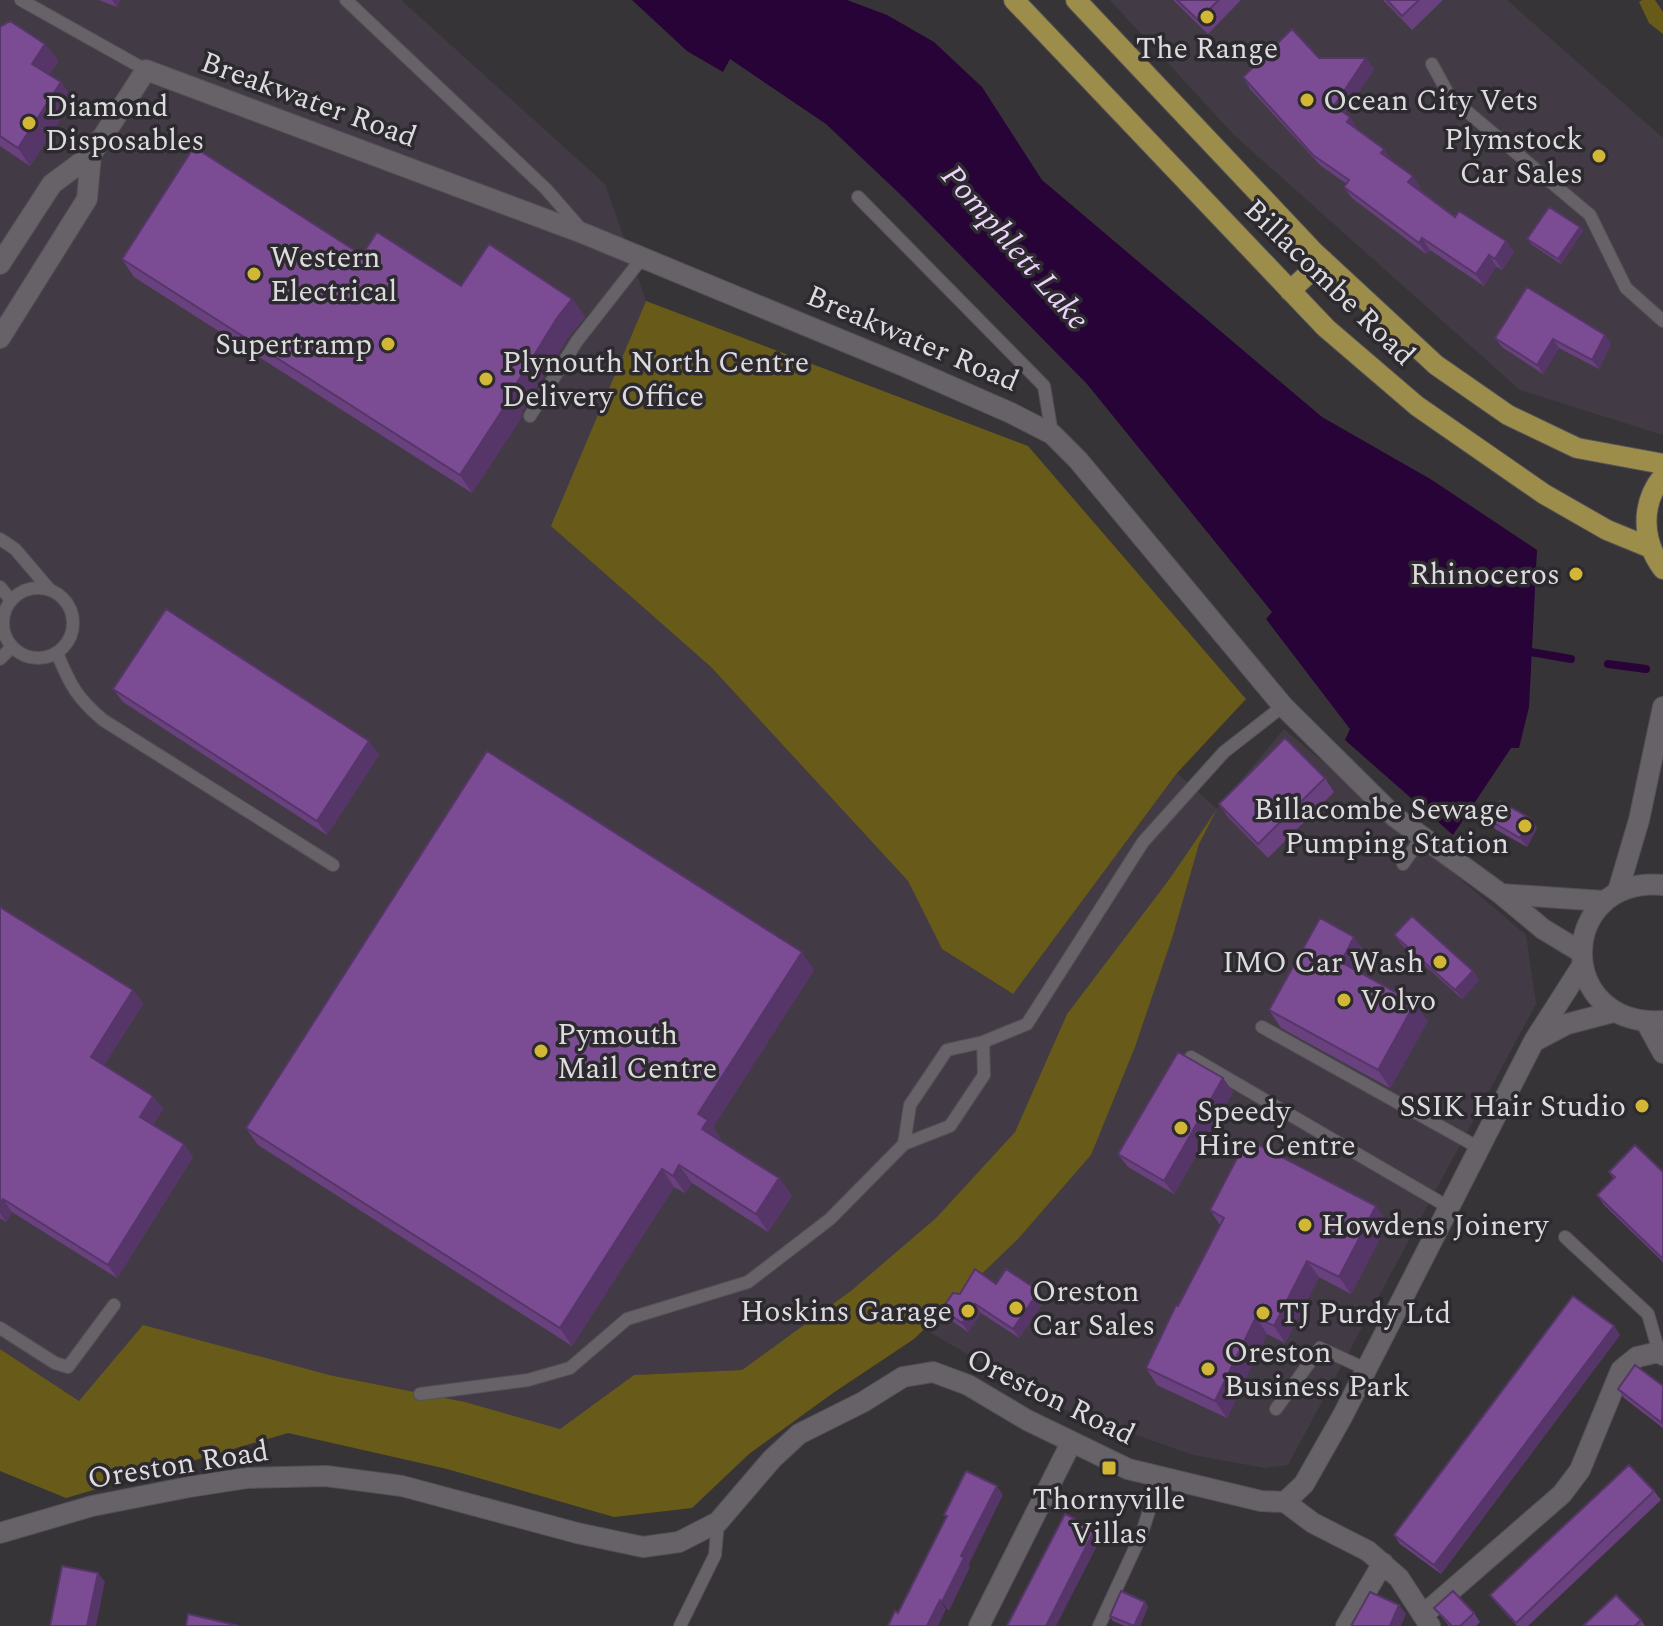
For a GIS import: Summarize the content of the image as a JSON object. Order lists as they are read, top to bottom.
{
  "streets": {
    "main road": ["Billacombe Road"],
    "street": ["Breakwater Road", "Oreston Road"]
  },
  "water": ["Pomphlett Lake"],
  "places": {
    "other": [
      "The Range",
      "Ocean City Vets",
      "Diamond Disposables",
      "Plymstock Car Sales",
      "Western Electrical",
      "Supertramp",
      "Plynouth North Centre Delivery Office",
      "Rhinoceros",
      "Billacombe Sewage Pumping Station",
      "IMO Car Wash",
      "Volvo",
      "Pymouth Mail Centre",
      "SSIK Hair Studio",
      "Speedy Hire Centre",
      "Howdens Joinery",
      "Oreston Car Sales",
      "Hoskins Garage",
      "TJ Purdy Ltd",
      "Oreston Business Park"
    ],
    "transit": ["Thornyville Villas"]
  }
}
